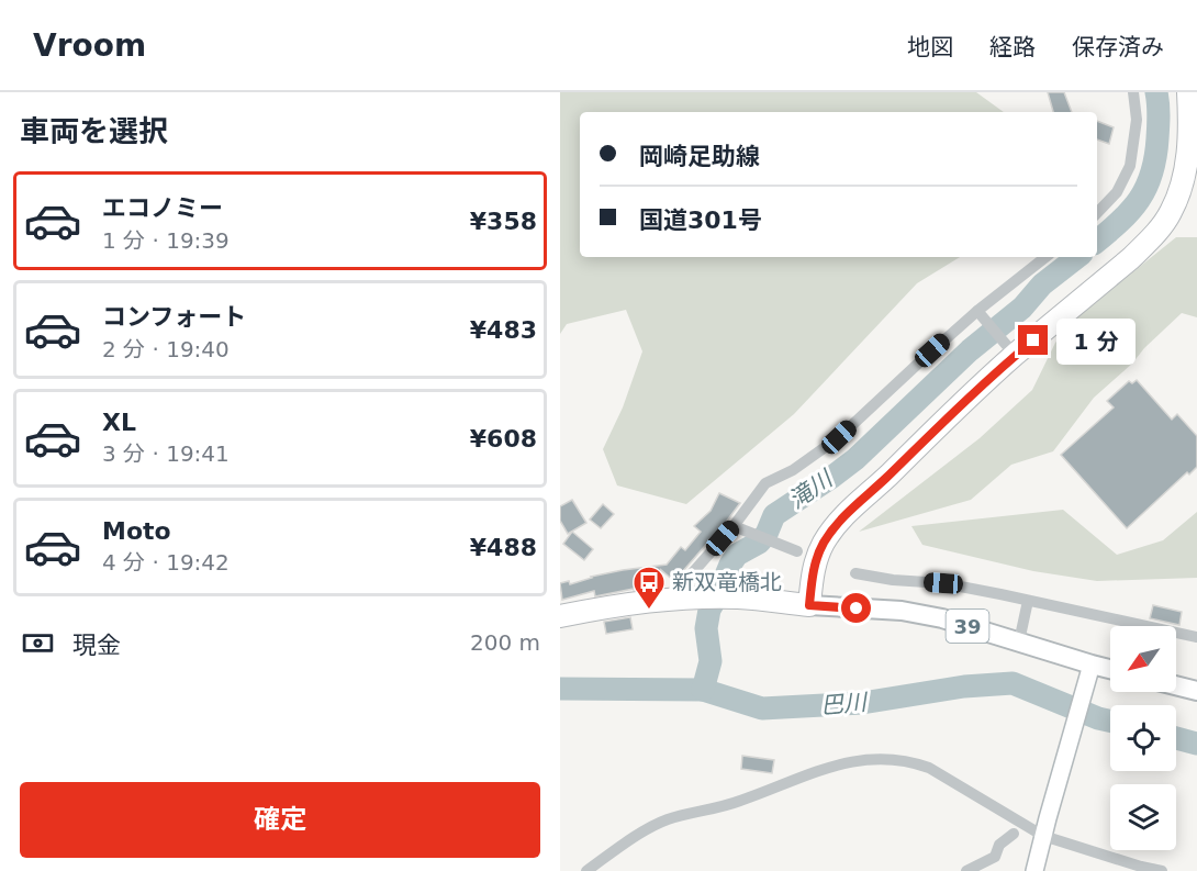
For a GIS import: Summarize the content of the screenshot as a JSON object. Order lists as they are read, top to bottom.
{
  "streets": {
    "main road": ["39"]
  },
  "water": ["滝川", "巴川"],
  "places": {
    "bus stop": ["新双竜橋北"]
  },
  "north": "bottom left",
  "page": {
    "header": "Vroom",
    "nav": ["地図", "経路", "保存済み"],
    "heading": "車両を選択",
    "banner": ["岡崎足助線", "国道301号"],
    "list": [
      {
        "name": "エコノミー",
        "note": "1 分 · 19:39",
        "value": "¥358"
      },
      {
        "name": "コンフォート",
        "note": "2 分 · 19:40",
        "value": "¥483"
      },
      {
        "name": "XL",
        "note": "3 分 · 19:41",
        "value": "¥608"
      },
      {
        "name": "Moto",
        "note": "4 分 · 19:42",
        "value": "¥488"
      }
    ],
    "bubble": "1 分",
    "pay": ["現金", "200 m"],
    "buttons": "確定"
  }
}
